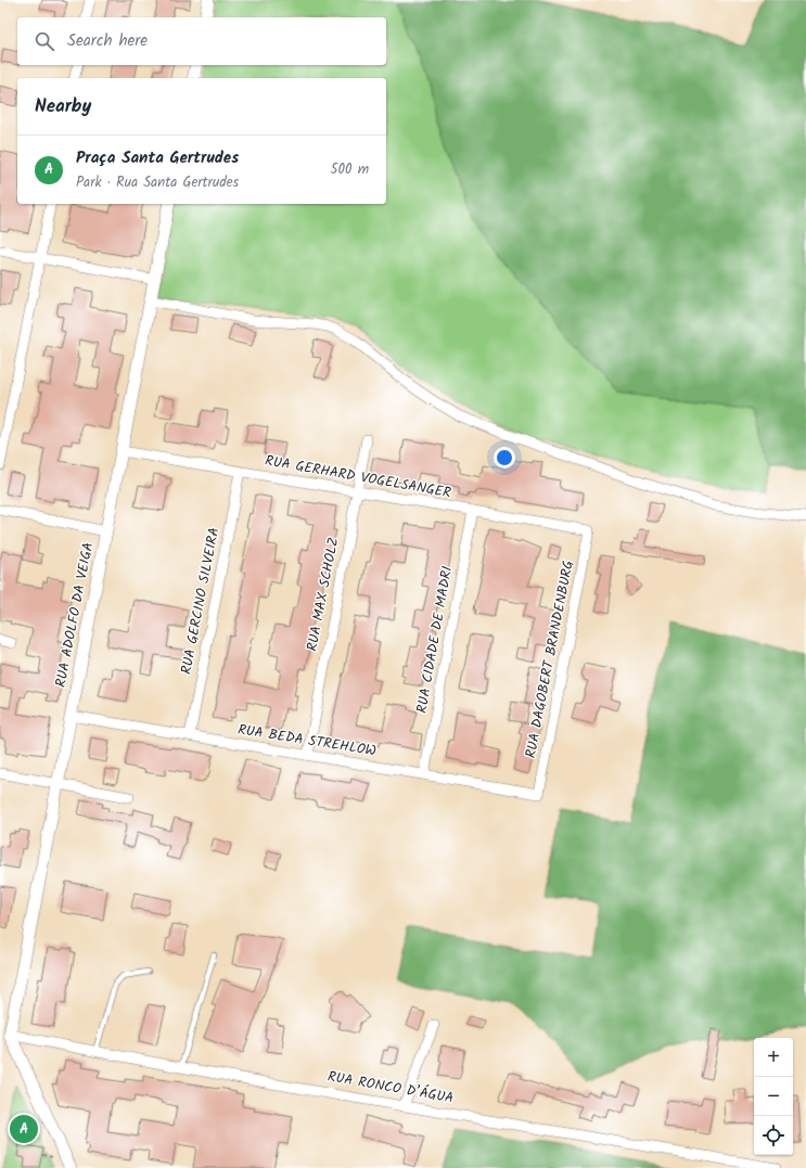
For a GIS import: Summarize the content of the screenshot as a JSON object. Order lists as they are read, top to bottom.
{
  "streets": {
    "street": [
      "RUA GERHARD VOGELSANGER",
      "RUA MAX SCHOLZ",
      "RUA GERCINO SILVEIRA",
      "RUA ADOLFO DA VEIGA",
      "RUA CIDADE DE MADRI",
      "RUA DAGOBERT BRANDENBURG",
      "RUA BEDA STREHLOW",
      "RUA RONCO D’ÁGUA"
    ]
  },
  "crossings": [
    ["RUA GERHARD VOGELSANGER", "RUA MAX SCHOLZ"],
    ["RUA GERHARD VOGELSANGER", "RUA GERCINO SILVEIRA"],
    ["RUA GERHARD VOGELSANGER", "RUA ADOLFO DA VEIGA"],
    ["RUA GERHARD VOGELSANGER", "RUA CIDADE DE MADRI"],
    ["RUA GERHARD VOGELSANGER", "RUA DAGOBERT BRANDENBURG"],
    ["RUA MAX SCHOLZ", "RUA BEDA STREHLOW"],
    ["RUA GERCINO SILVEIRA", "RUA BEDA STREHLOW"],
    ["RUA ADOLFO DA VEIGA", "RUA BEDA STREHLOW"],
    ["RUA ADOLFO DA VEIGA", "RUA RONCO D’ÁGUA"],
    ["RUA CIDADE DE MADRI", "RUA BEDA STREHLOW"],
    ["RUA DAGOBERT BRANDENBURG", "RUA BEDA STREHLOW"]
  ],
  "page": {
    "search": "Search here",
    "heading": "Nearby",
    "list": [
      {
        "mark": "A",
        "name": "Praça Santa Gertrudes",
        "note": "Park · Rua Santa Gertrudes",
        "value": "500 m"
      }
    ],
    "map_buttons": ["+", "−"],
    "pins": "A"
  }
}
